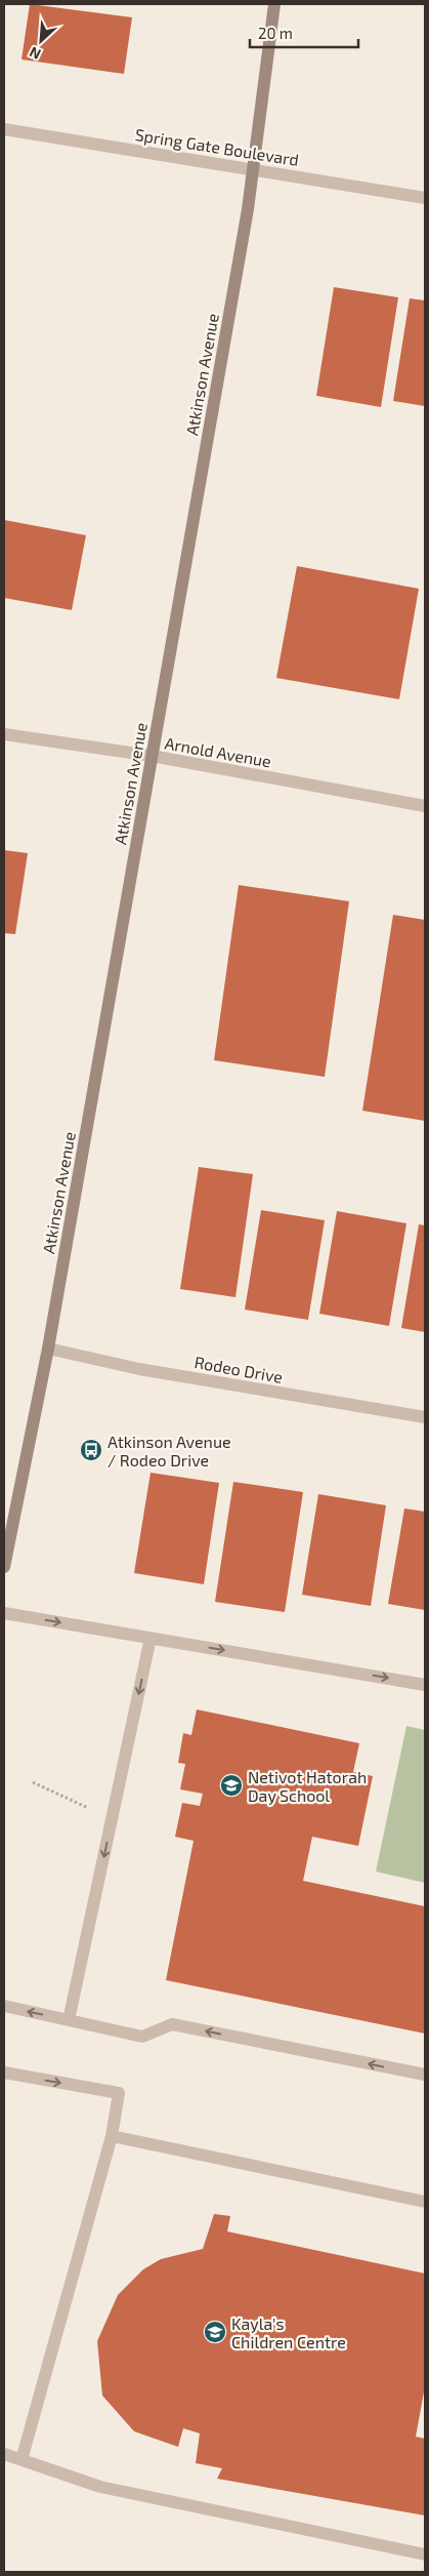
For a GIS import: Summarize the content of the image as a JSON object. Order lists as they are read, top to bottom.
{
  "streets": {
    "street": [
      "Spring Gate Boulevard",
      "Atkinson Avenue",
      "Arnold Avenue",
      "Rodeo Drive"
    ]
  },
  "crossings": [
    ["Spring Gate Boulevard", "Atkinson Avenue"],
    ["Atkinson Avenue", "Arnold Avenue"],
    ["Atkinson Avenue", "Rodeo Drive"]
  ],
  "places": {
    "bus stop": ["Atkinson Avenue / Rodeo Drive"],
    "school or university": ["Netivot Hatorah Day School", "Kayla's Children Centre"]
  },
  "scale_bar": "20 m",
  "north": "bottom left"
}
